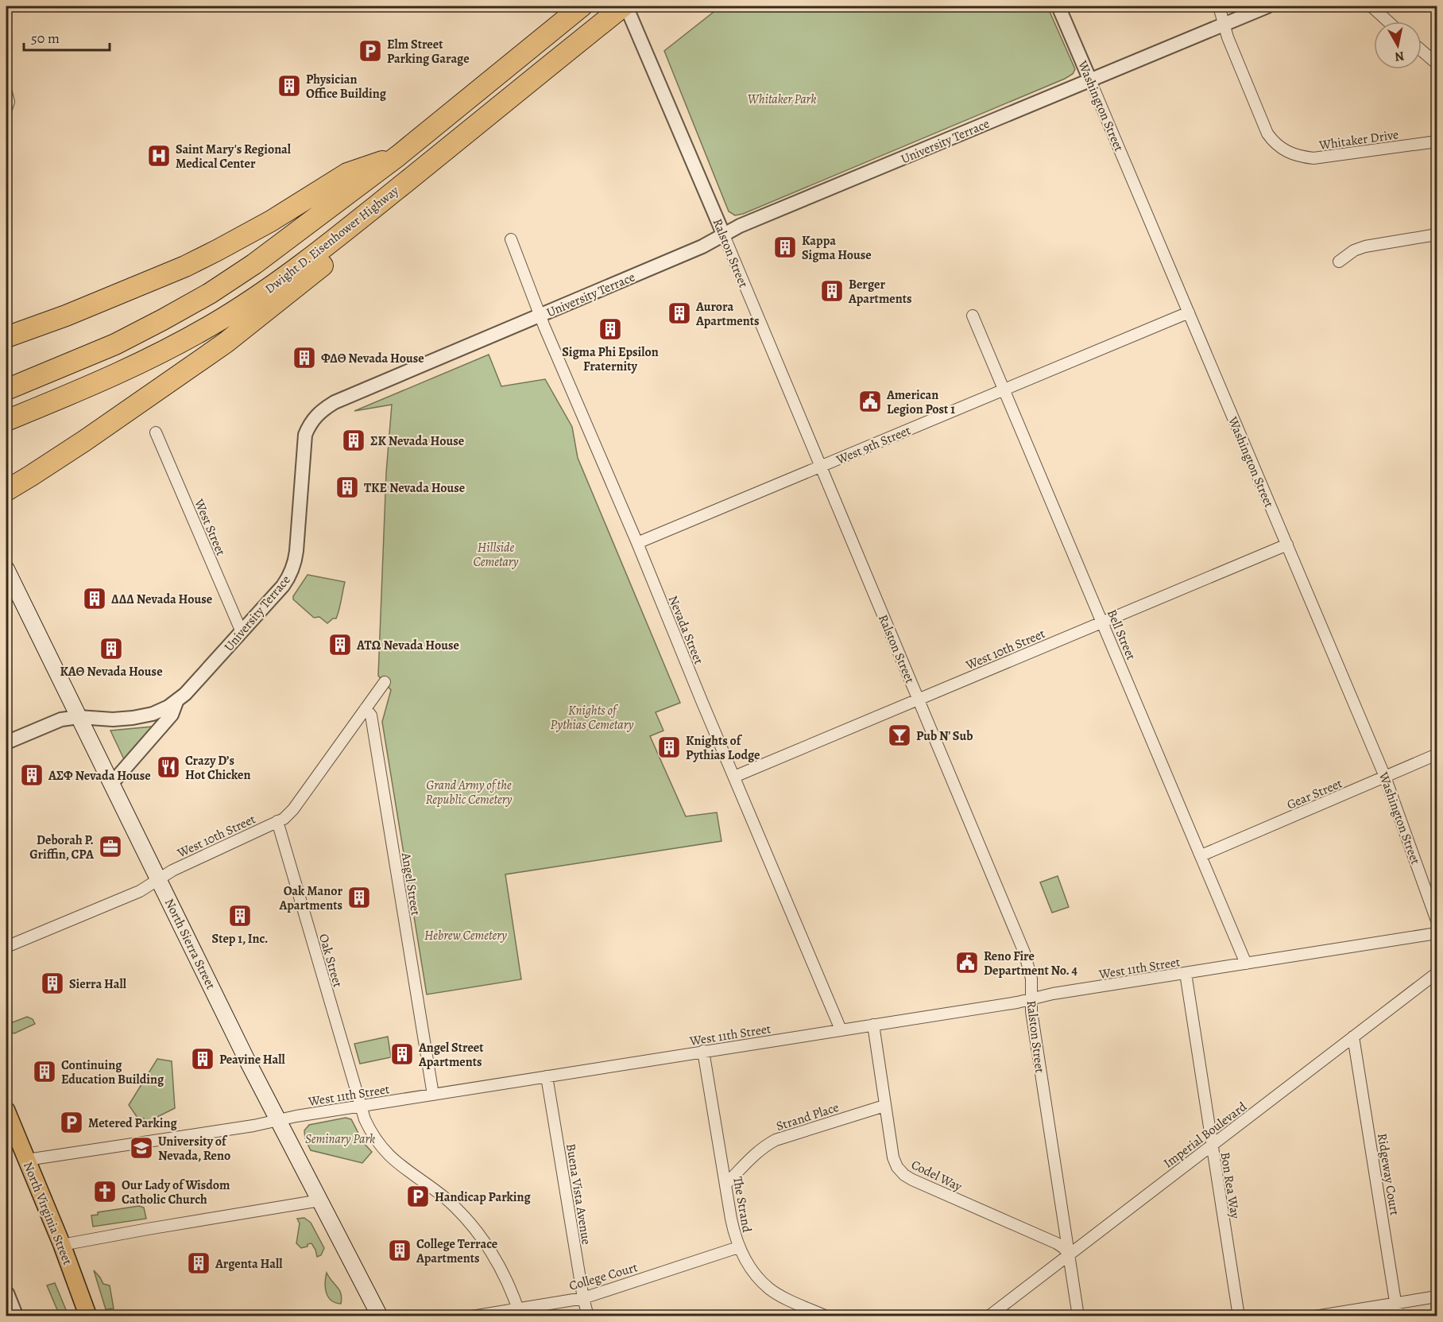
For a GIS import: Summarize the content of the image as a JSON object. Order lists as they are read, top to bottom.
{
  "streets": {
    "highway": ["Dwight D. Eisenhower Highway"],
    "main road": ["North Sierra Street", "North Virginia Street"],
    "street": [
      "Washington Street",
      "Whitaker Drive",
      "University Terrace",
      "Ralston Street",
      "West 9th Street",
      "West Street",
      "Nevada Street",
      "Bell Street",
      "West 10th Street",
      "Gear Street",
      "Angel Street",
      "Oak Street",
      "West 11th Street",
      "Strand Place",
      "Imperial Boulevard",
      "Ridgeway Court",
      "Codel Way",
      "Bon Rea Way",
      "Buena Vista Avenue",
      "The Strand",
      "College Court"
    ]
  },
  "crossings": [
    ["Washington Street", "University Terrace"],
    ["Washington Street", "West 9th Street"],
    ["Washington Street", "West 10th Street"],
    ["Washington Street", "Gear Street"],
    ["Whitaker Drive", "University Terrace"],
    ["University Terrace", "Ralston Street"],
    ["University Terrace", "West Street"],
    ["University Terrace", "Nevada Street"],
    ["University Terrace", "North Sierra Street"],
    ["Dwight D. Eisenhower Highway", "Ralston Street"],
    ["Ralston Street", "West 9th Street"],
    ["Ralston Street", "West 10th Street"],
    ["Ralston Street", "West 11th Street"],
    ["Ralston Street", "Imperial Boulevard"],
    ["Ralston Street", "Codel Way"],
    ["West 9th Street", "Nevada Street"],
    ["West 9th Street", "Bell Street"],
    ["Nevada Street", "West 10th Street"],
    ["Nevada Street", "West 11th Street"],
    ["Bell Street", "West 10th Street"],
    ["Bell Street", "Gear Street"],
    ["Bell Street", "West 11th Street"],
    ["West 10th Street", "Angel Street"],
    ["West 10th Street", "North Sierra Street"],
    ["West 10th Street", "Oak Street"],
    ["Angel Street", "West 11th Street"],
    ["North Sierra Street", "West 11th Street"],
    ["Oak Street", "West 11th Street"],
    ["Oak Street", "College Court"],
    ["West 11th Street", "Codel Way"],
    ["West 11th Street", "Bon Rea Way"],
    ["West 11th Street", "Buena Vista Avenue"],
    ["West 11th Street", "The Strand"],
    ["West 11th Street", "North Virginia Street"],
    ["Strand Place", "Codel Way"],
    ["Strand Place", "The Strand"],
    ["Imperial Boulevard", "Ridgeway Court"],
    ["Imperial Boulevard", "Codel Way"],
    ["Imperial Boulevard", "Bon Rea Way"],
    ["Buena Vista Avenue", "College Court"],
    ["The Strand", "College Court"]
  ],
  "parks": [
    "Whitaker Park",
    "Hillside Cemetary",
    "Knights of Pythias Cemetary",
    "Grand Army of the Republic Cemetery",
    "Hebrew Cemetery",
    "Seminary Park"
  ],
  "places": {
    "parking": ["Elm Street Parking Garage", "Metered Parking", "Handicap Parking"],
    "building": [
      "Physician Office Building",
      "Kappa Sigma House",
      "Berger Apartments",
      "Aurora Apartments",
      "Sigma Phi Epsilon Fraternity",
      "ΦΔΘ Nevada House",
      "ΣΚ Nevada House",
      "ΤΚΕ Nevada House",
      "ΔΔΔ Nevada House",
      "ΑΤΩ Nevada House",
      "ΚΑΘ Nevada House",
      "Knights of Pythias Lodge",
      "ΑΣΦ Nevada House",
      "Oak Manor Apartments",
      "Step 1, Inc.",
      "Sierra Hall",
      "Angel Street Apartments",
      "Peavine Hall",
      "Continuing Education Building",
      "College Terrace Apartments",
      "Argenta Hall"
    ],
    "hospital": ["Saint Mary's Regional Medical Center"],
    "public building": ["American Legion Post 1", "Reno Fire Department No. 4"],
    "bar": ["Pub N' Sub"],
    "restaurant": ["Crazy D’s Hot Chicken"],
    "office": ["Deborah P. Griffin, CPA"],
    "school or university": ["University of Nevada, Reno"],
    "church": ["Our Lady of Wisdom Catholic Church"]
  },
  "scale_bar": "50 m",
  "north": "bottom"
}
